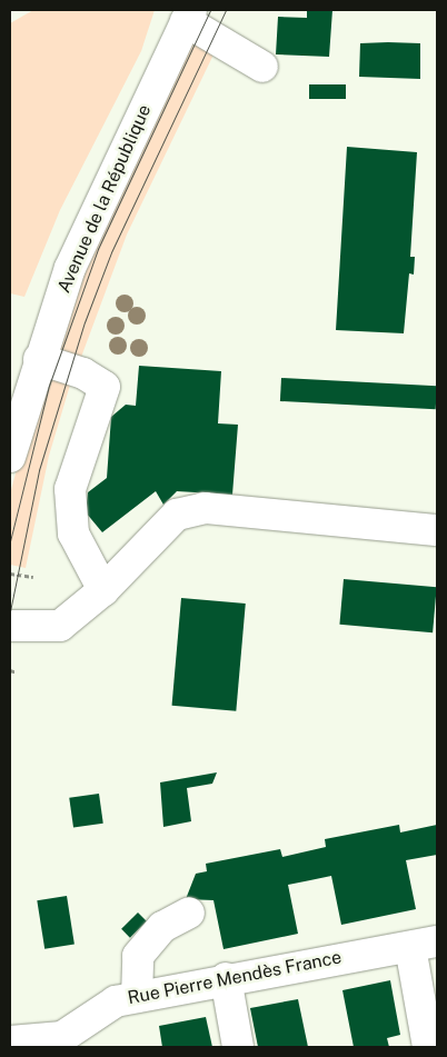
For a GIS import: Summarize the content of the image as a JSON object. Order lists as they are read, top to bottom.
{
  "streets": {
    "street": ["Avenue de la République", "Rue Pierre Mendès France"]
  }
}
